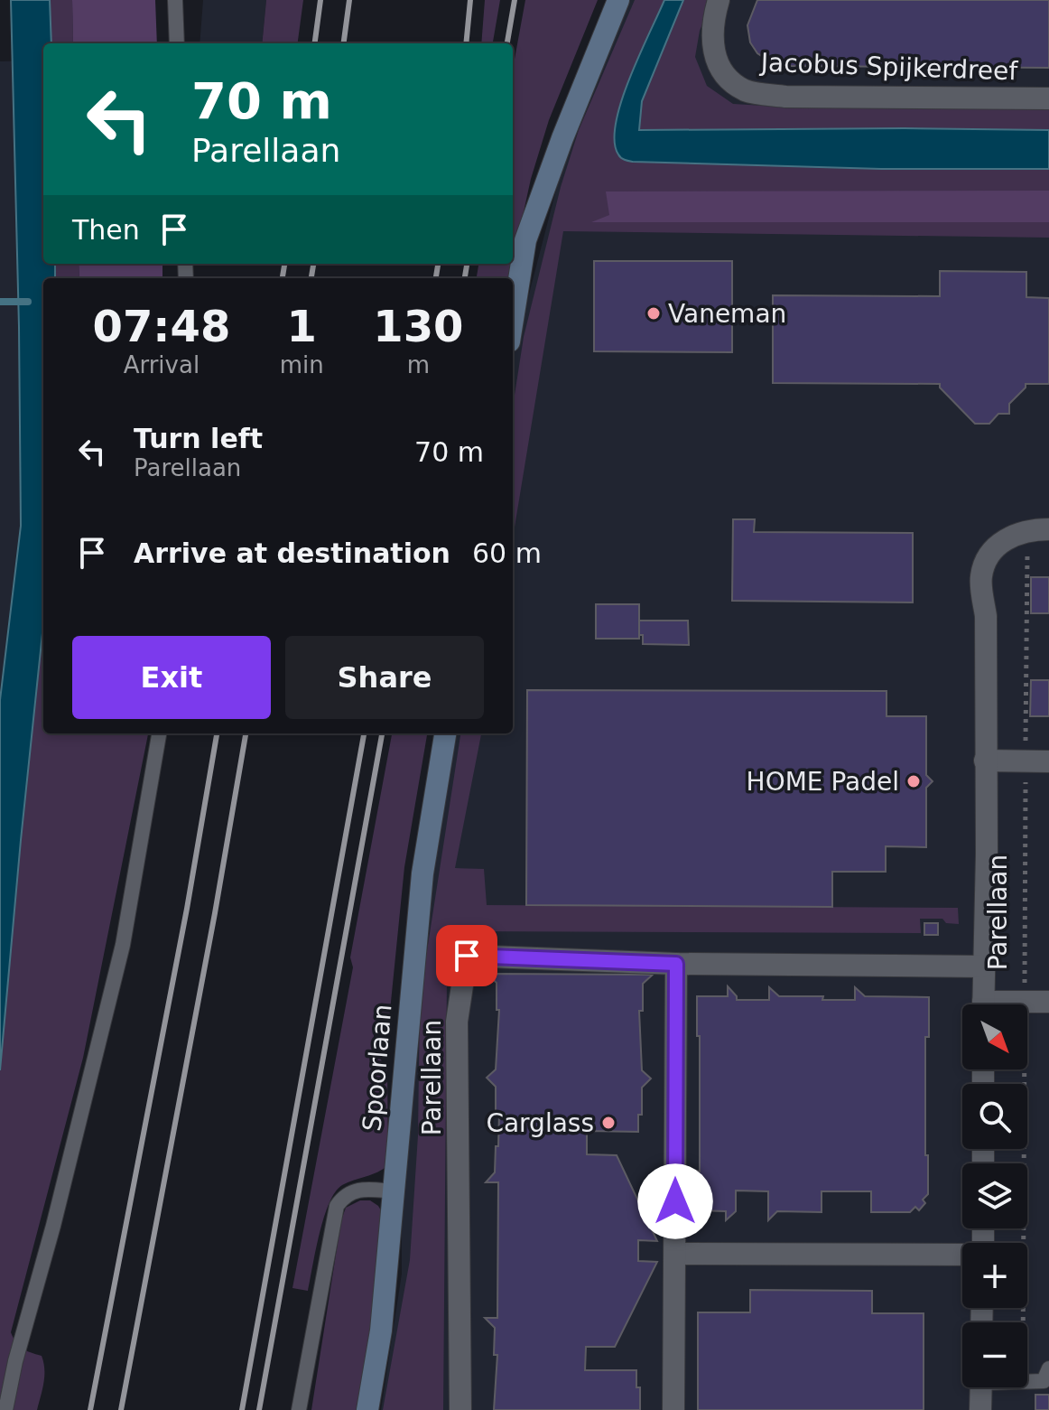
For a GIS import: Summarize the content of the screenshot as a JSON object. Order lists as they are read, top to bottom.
{
  "streets": {
    "main road": ["Spoorlaan"],
    "street": ["Jacobus Spijkerdreef", "Parellaan"]
  },
  "places": ["Vaneman", "HOME Padel", "Carglass"],
  "north": "bottom right",
  "page": {
    "turn": ["70 m", "Parellaan"],
    "then": "Then",
    "eta": [
      "07:48",
      "Arrival",
      "1",
      "min",
      "130",
      "m"
    ],
    "list": [
      {
        "name": "Turn left",
        "note": "Parellaan",
        "value": "70 m"
      },
      {
        "name": "Arrive at destination",
        "value": "60 m"
      }
    ],
    "buttons": ["Exit", "Share"],
    "map_buttons": ["+", "−"]
  }
}
